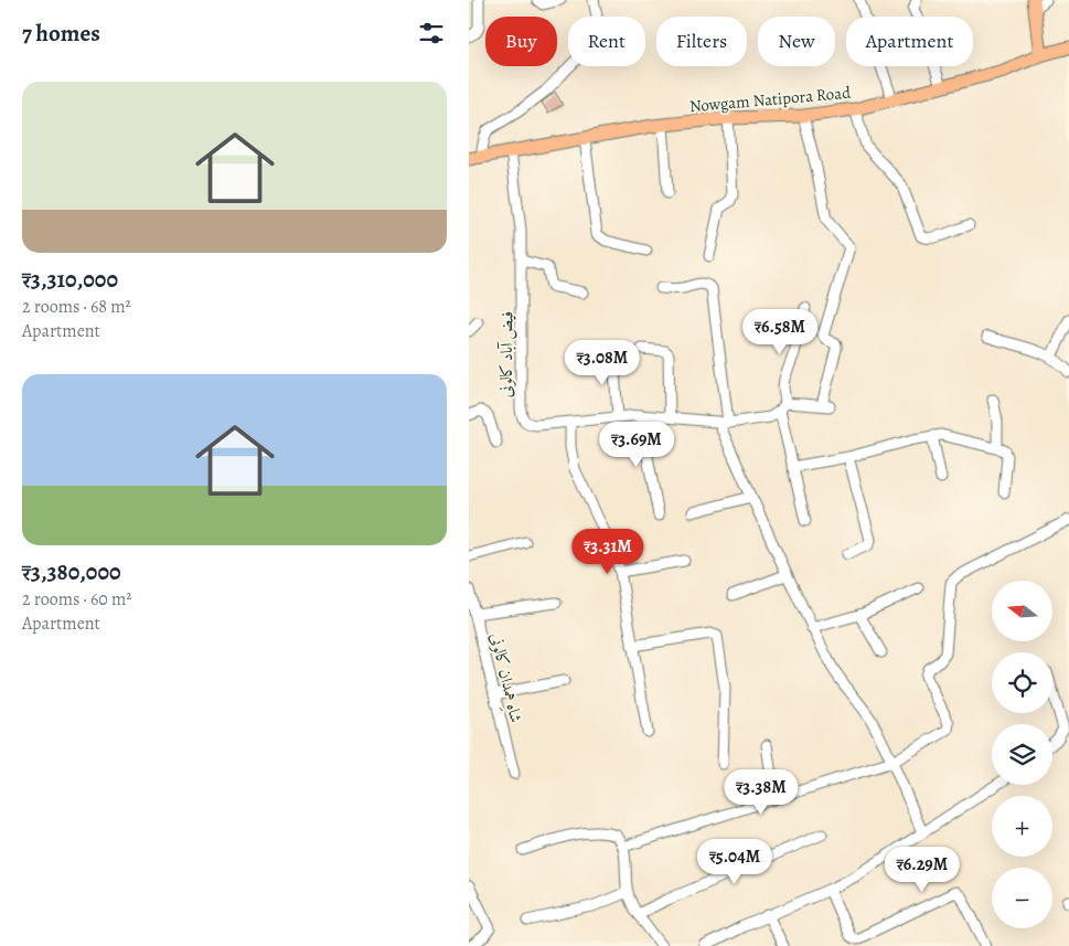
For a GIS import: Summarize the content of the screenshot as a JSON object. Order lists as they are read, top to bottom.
{
  "streets": {
    "main road": ["Nowgam Natipora Road"],
    "street": ["فیض آباد کالونی", "شاہِ ہمدان کالونی"]
  },
  "crossings": [
    ["Nowgam Natipora Road", "فیض آباد کالونی"]
  ],
  "north": "left",
  "page": {
    "heading": "7 homes",
    "chip": [
      "Buy",
      "Rent",
      "Filters",
      "New",
      "Apartment"
    ],
    "list": [
      {
        "name": "₹3,310,000",
        "note": "2 rooms · 68 m² · Apartment"
      },
      {
        "name": "₹3,380,000",
        "note": "2 rooms · 60 m² · Apartment"
      }
    ],
    "price": [
      "₹6.58M",
      "₹3.08M",
      "₹3.69M",
      "₹3.31M",
      "₹3.38M",
      "₹5.04M",
      "₹6.29M"
    ],
    "map_buttons": ["+", "−"]
  }
}
